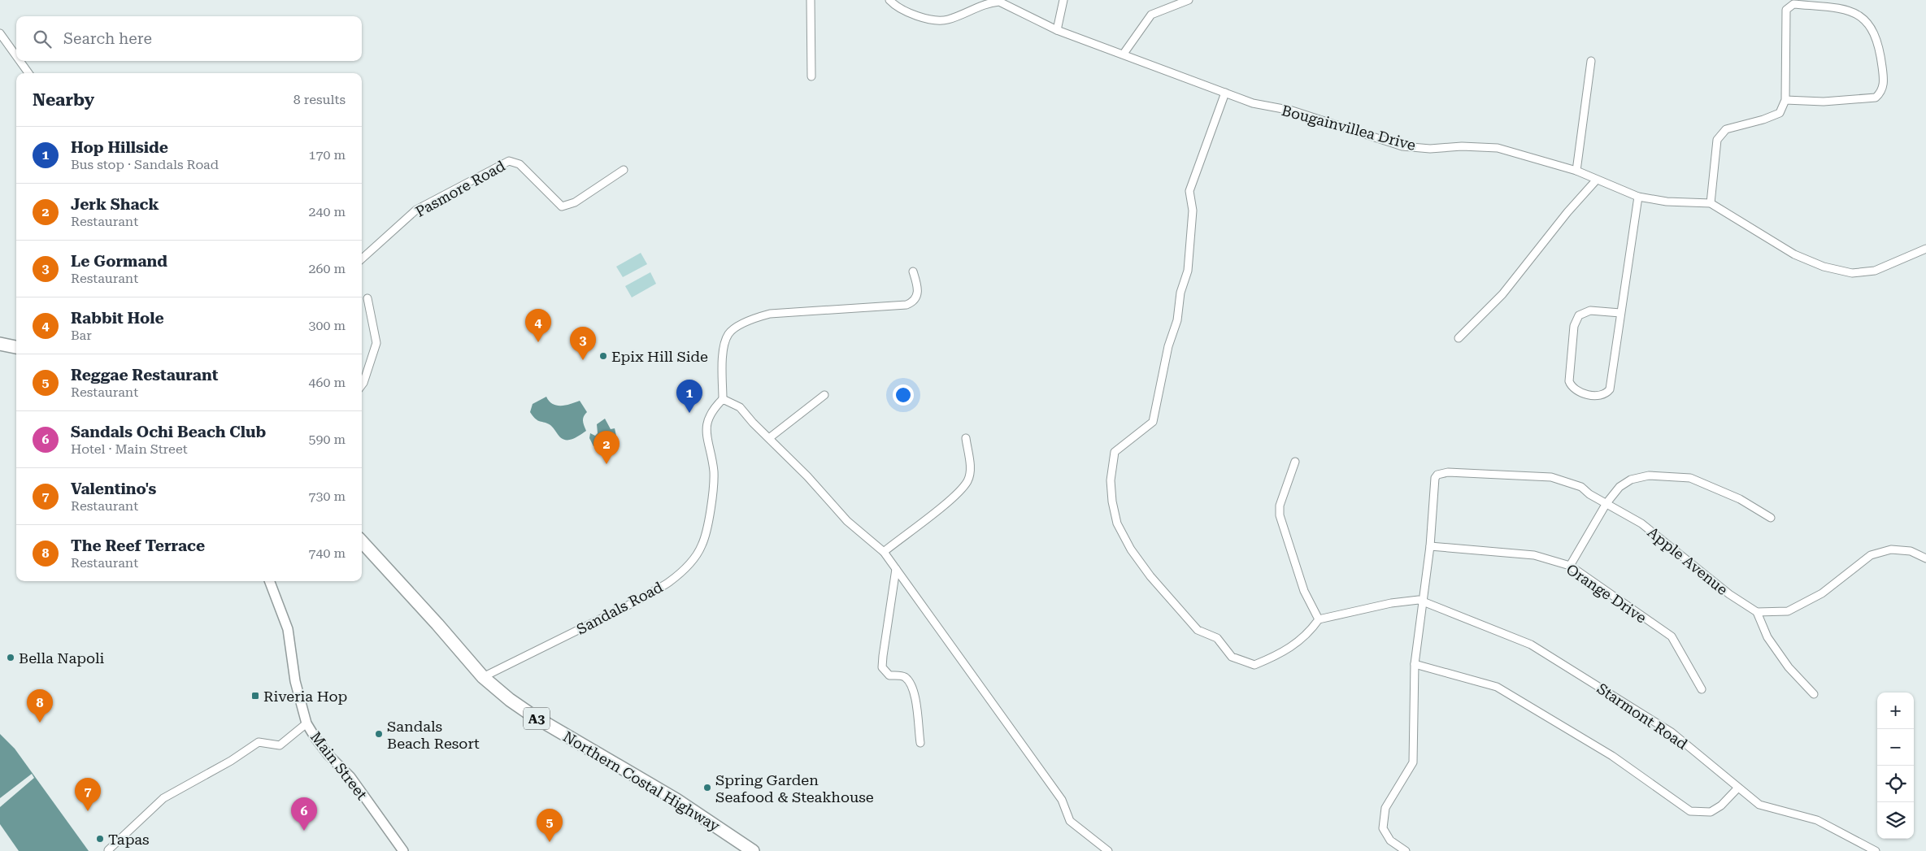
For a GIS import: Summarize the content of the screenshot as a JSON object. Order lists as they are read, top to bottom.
{
  "streets": {
    "main road": ["A3", "Northern Costal Highway"],
    "street": [
      "Bougainvillea Drive",
      "Pasmore Road",
      "Apple Avenue",
      "Orange Drive",
      "Sandals Road",
      "Starmont Road",
      "Main Street"
    ]
  },
  "crossings": [
    ["Apple Avenue", "Orange Drive"],
    ["Sandals Road", "Northern Costal Highway"]
  ],
  "places": {
    "other": [
      "Epix Hill Side",
      "Bella Napoli",
      "Sandals Beach Resort",
      "Spring Garden Seafood & Steakhouse",
      "Tapas"
    ],
    "transit": ["Riveria Hop"]
  },
  "page": {
    "search": "Search here",
    "heading": ["Nearby", "8 results"],
    "list": [
      {
        "mark": "1",
        "name": "Hop Hillside",
        "note": "Bus stop · Sandals Road",
        "value": "170 m"
      },
      {
        "mark": "2",
        "name": "Jerk Shack",
        "note": "Restaurant",
        "value": "240 m"
      },
      {
        "mark": "3",
        "name": "Le Gormand",
        "note": "Restaurant",
        "value": "260 m"
      },
      {
        "mark": "4",
        "name": "Rabbit Hole",
        "note": "Bar",
        "value": "300 m"
      },
      {
        "mark": "5",
        "name": "Reggae Restaurant",
        "note": "Restaurant",
        "value": "460 m"
      },
      {
        "mark": "6",
        "name": "Sandals Ochi Beach Club",
        "note": "Hotel · Main Street",
        "value": "590 m"
      },
      {
        "mark": "7",
        "name": "Valentino's",
        "note": "Restaurant",
        "value": "730 m"
      },
      {
        "mark": "8",
        "name": "The Reef Terrace",
        "note": "Restaurant",
        "value": "740 m"
      }
    ],
    "pins": [
      "4",
      "3",
      "1",
      "2",
      "8",
      "7",
      "6",
      "5"
    ],
    "map_buttons": ["+", "−"]
  }
}
